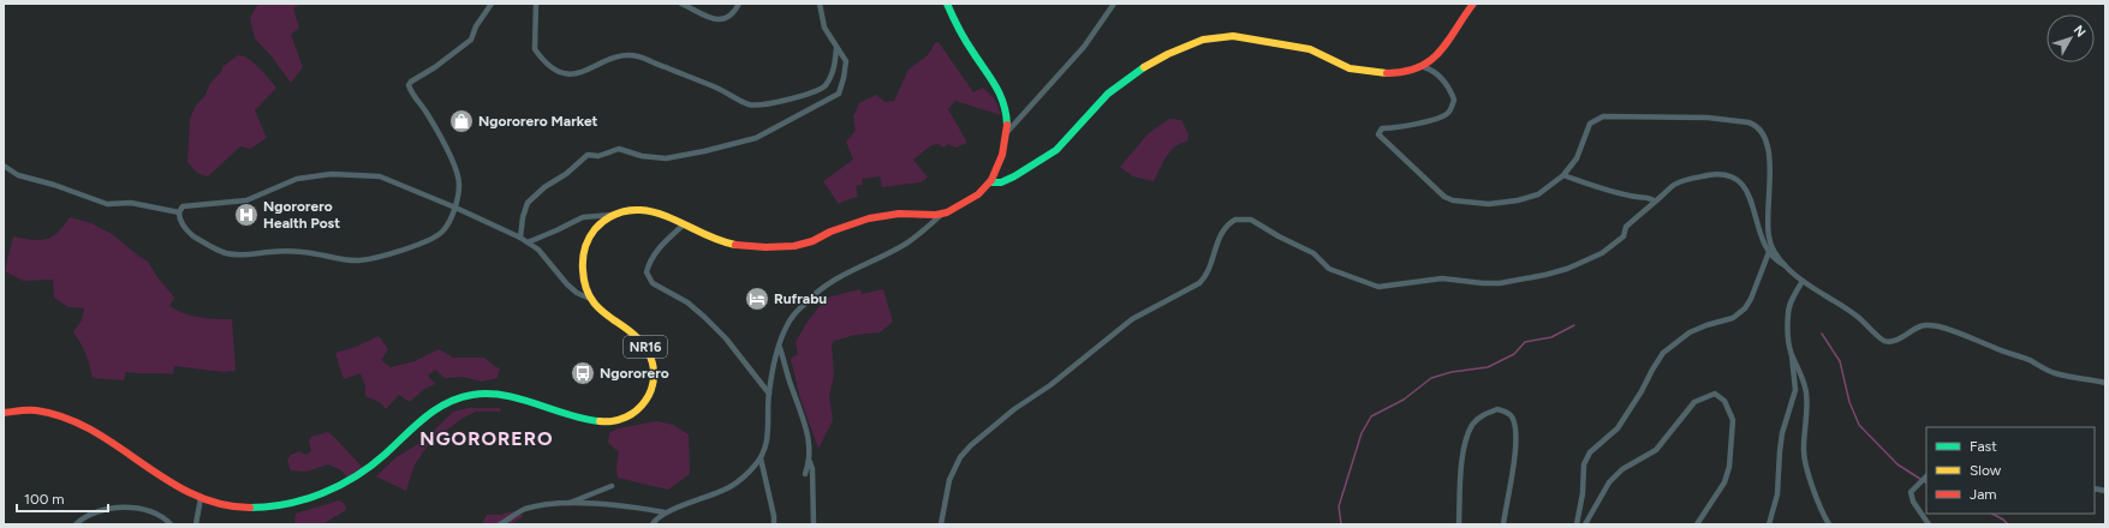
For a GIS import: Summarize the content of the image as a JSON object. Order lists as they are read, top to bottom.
{
  "streets": {
    "main road": ["NR16"]
  },
  "districts": ["NGORORERO"],
  "places": {
    "shop": ["Ngororero Market"],
    "hospital": ["Ngororero Health Post"],
    "hotel": ["Rufrabu"],
    "bus stop": ["Ngororero"]
  },
  "legend": ["Fast", "Slow", "Jam"],
  "scale_bar": "100 m",
  "north": "top right"
}
